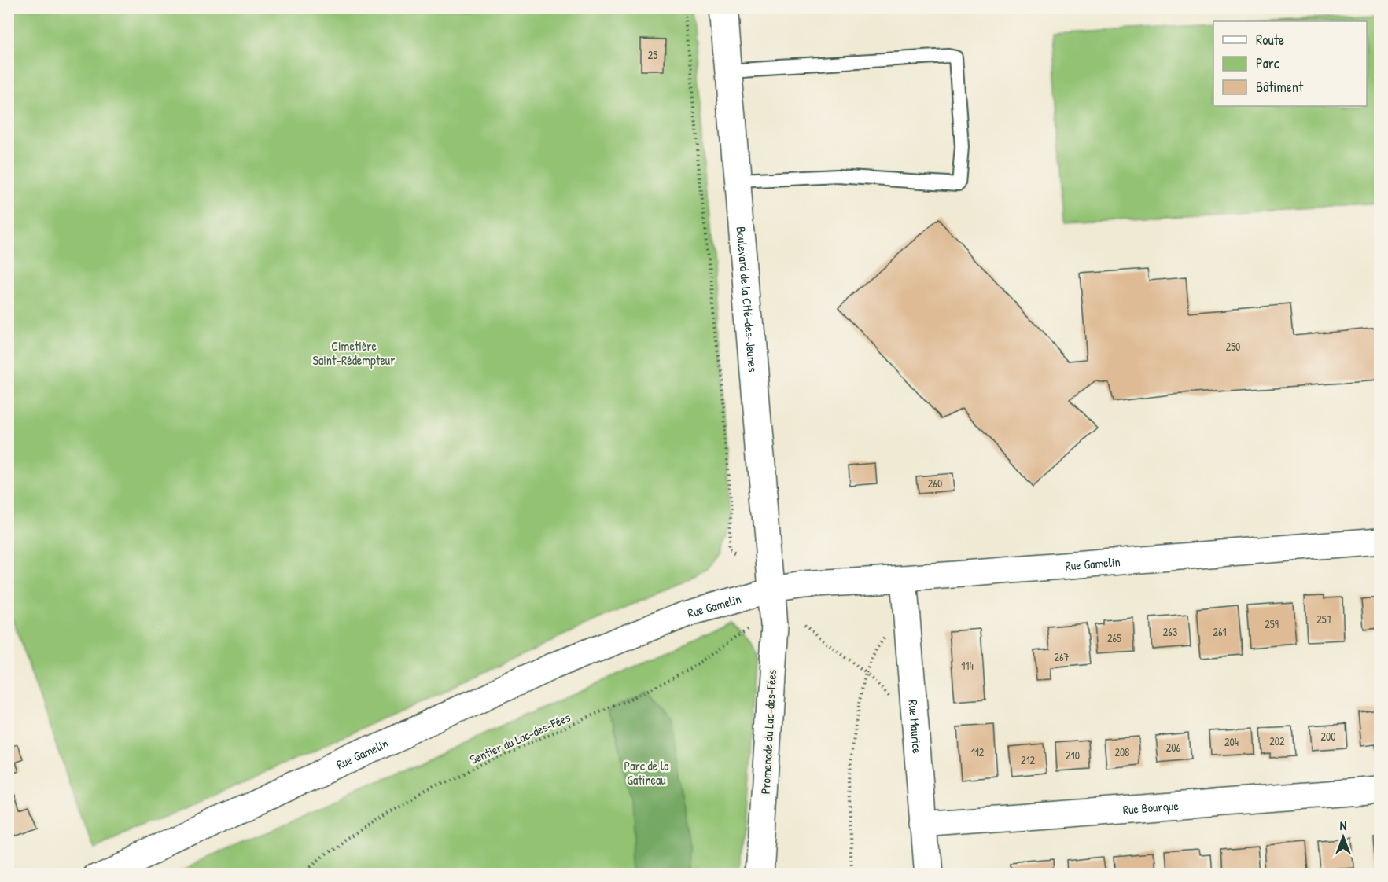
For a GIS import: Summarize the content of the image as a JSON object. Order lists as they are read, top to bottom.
{
  "streets": {
    "street": [
      "Boulevard de la Cité-des-Jeunes",
      "Rue Gamelin",
      "Rue Maurice",
      "Promenade du Lac-des-Fées",
      "Rue Bourque"
    ],
    "path": ["Sentier du Lac-des-Fées"]
  },
  "crossings": [
    ["Boulevard de la Cité-des-Jeunes", "Rue Gamelin"],
    ["Boulevard de la Cité-des-Jeunes", "Promenade du Lac-des-Fées"],
    ["Rue Gamelin", "Rue Maurice"],
    ["Rue Gamelin", "Promenade du Lac-des-Fées"],
    ["Rue Maurice", "Rue Bourque"]
  ],
  "parks": ["Cimetière Saint-Rédempteur", "Parc de la Gatineau"],
  "house_numbers": [
    "25",
    "250",
    "260",
    "257",
    "259",
    "263",
    "261",
    "265",
    "267",
    "114",
    "200",
    "202",
    "204",
    "206",
    "112",
    "208",
    "210",
    "212"
  ],
  "legend": ["Route", "Parc", "Bâtiment"],
  "north": "top"
}
